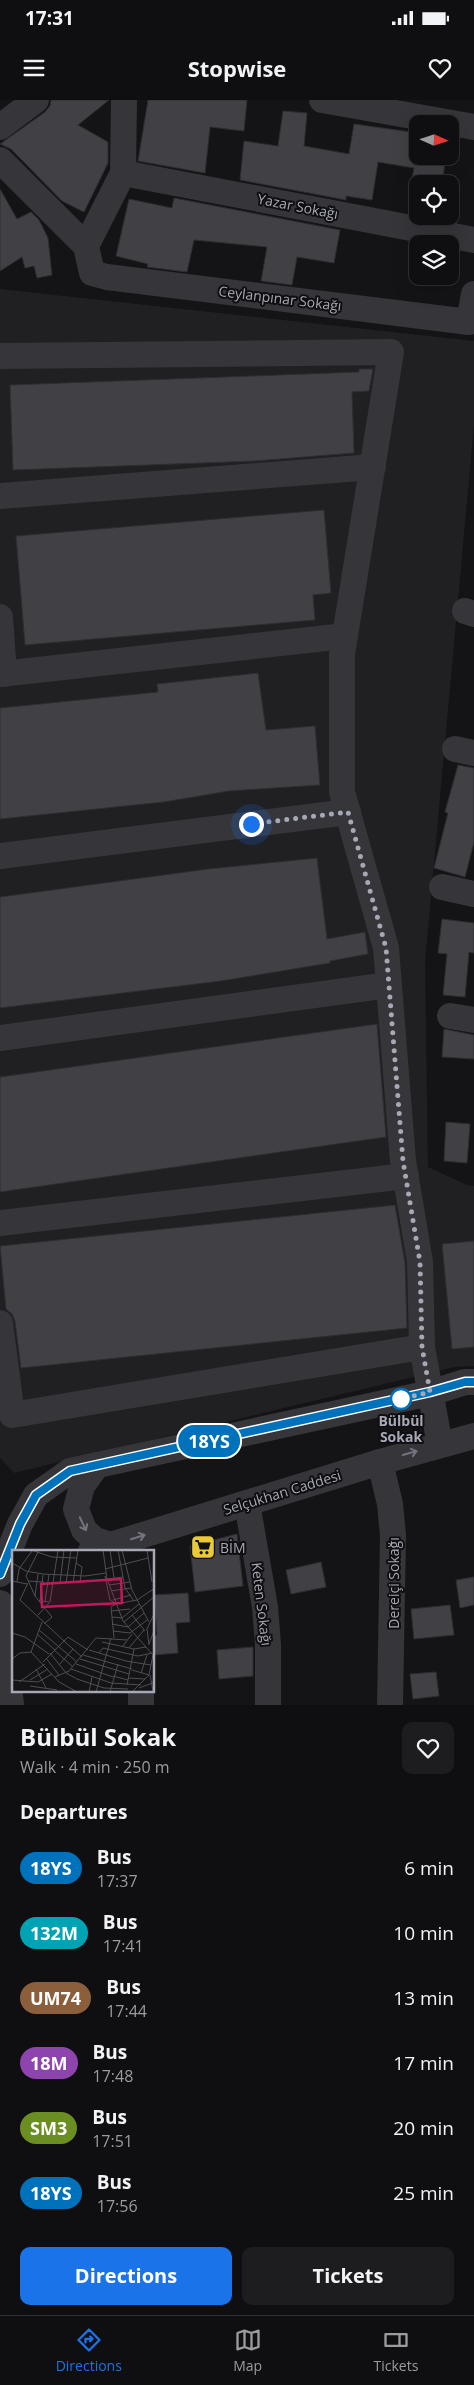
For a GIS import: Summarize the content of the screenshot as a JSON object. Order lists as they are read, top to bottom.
{
  "streets": {
    "street": [
      "Yazar Sokağı",
      "Ceylanpınar Sokağı",
      "Selçukhan Caddesi",
      "Dereiçi Sokağı",
      "Keten Sokağı"
    ]
  },
  "crossings": [
    ["Selçukhan Caddesi", "Dereiçi Sokağı"],
    ["Selçukhan Caddesi", "Keten Sokağı"]
  ],
  "places": {
    "other": ["Bülbül Sokak"],
    "supermarket": ["BİM"]
  },
  "lines": ["bus line 18YS"],
  "north": "right",
  "page": {
    "status": "17:31",
    "header": "Stopwise",
    "on_map": "18YS",
    "heading": [
      ["Bülbül Sokak", "Walk · 4 min · 250 m"],
      "Departures"
    ],
    "list": [
      {
        "mark": "18YS",
        "name": "Bus",
        "note": "17:37",
        "value": "6 min"
      },
      {
        "mark": "132M",
        "name": "Bus",
        "note": "17:41",
        "value": "10 min"
      },
      {
        "mark": "UM74",
        "name": "Bus",
        "note": "17:44",
        "value": "13 min"
      },
      {
        "mark": "18M",
        "name": "Bus",
        "note": "17:48",
        "value": "17 min"
      },
      {
        "mark": "SM3",
        "name": "Bus",
        "note": "17:51",
        "value": "20 min"
      },
      {
        "mark": "18YS",
        "name": "Bus",
        "note": "17:56",
        "value": "25 min"
      }
    ],
    "buttons": ["Directions", "Tickets"],
    "tabs": ["Directions", "Map", "Tickets"]
  }
}
